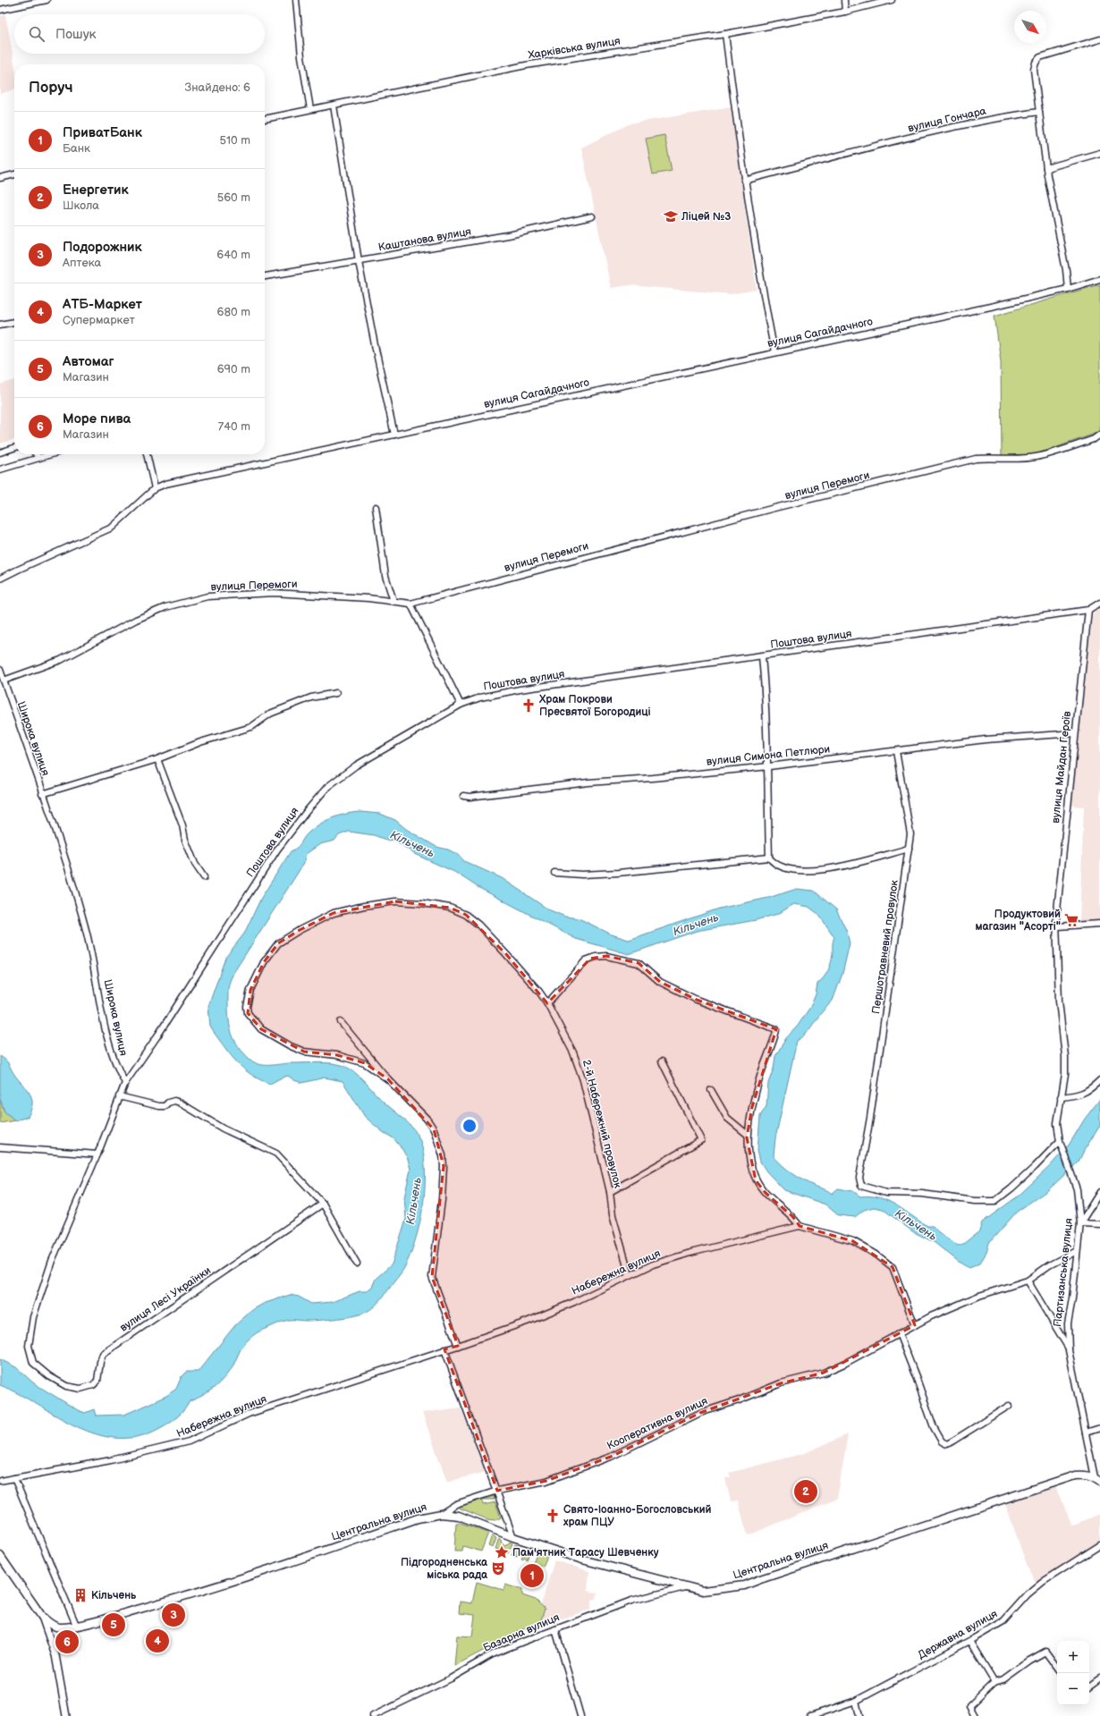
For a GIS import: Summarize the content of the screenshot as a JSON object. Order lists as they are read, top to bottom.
{
  "streets": {
    "main road": ["Центральна вулиця"],
    "street": [
      "Харківська вулиця",
      "вулиця Гончара",
      "Каштанова вулиця",
      "вулиця Сагайдачного",
      "вулиця Перемоги",
      "Поштова вулиця",
      "Широка вулиця",
      "вулиця Симона Петлюри",
      "вулиця Майдан Героїв",
      "Першотравневий провулок",
      "2-й Набережний провулок",
      "Набережна вулиця",
      "Партизанська вулиця",
      "вулиця Лесі Українки",
      "Кооперативна вулиця",
      "Базарна вулиця",
      "Державна вулиця"
    ]
  },
  "crossings": [
    ["вулиця Перемоги", "Широка вулиця"],
    ["Поштова вулиця", "Широка вулиця"],
    ["Поштова вулиця", "вулиця Майдан Героїв"],
    ["вулиця Симона Петлюри", "вулиця Майдан Героїв"],
    ["вулиця Майдан Героїв", "Першотравневий провулок"],
    ["вулиця Майдан Героїв", "Партизанська вулиця"],
    ["Першотравневий провулок", "Партизанська вулиця"],
    ["2-й Набережний провулок", "Набережна вулиця"],
    ["Набережна вулиця", "Кооперативна вулиця"],
    ["Партизанська вулиця", "Кооперативна вулиця"],
    ["Партизанська вулиця", "Центральна вулиця"],
    ["Кооперативна вулиця", "Центральна вулиця"],
    ["Центральна вулиця", "Базарна вулиця"]
  ],
  "water": ["Кільчень"],
  "places": {
    "school or university": ["Ліцей №3"],
    "church": ["Храм Покрови Пресвятої Богородиці", "Свято-Іоанно-Богословський храм ПЦУ"],
    "supermarket": ["Продуктовий магазин \"Асорті\""],
    "place": ["Пам'ятник Тарасу Шевченку"],
    "theatre": ["Підгородненська міська рада"],
    "building": ["Кільчень"]
  },
  "north": "bottom right",
  "page": {
    "search": "Пошук",
    "heading": ["Поруч", "Знайдено: 6"],
    "list": [
      {
        "mark": "1",
        "name": "ПриватБанк",
        "note": "Банк",
        "value": "510 m"
      },
      {
        "mark": "2",
        "name": "Енергетик",
        "note": "Школа",
        "value": "560 m"
      },
      {
        "mark": "3",
        "name": "Подорожник",
        "note": "Аптека",
        "value": "640 m"
      },
      {
        "mark": "4",
        "name": "АТБ-Маркет",
        "note": "Супермаркет",
        "value": "680 m"
      },
      {
        "mark": "5",
        "name": "Автомаг",
        "note": "Магазин",
        "value": "690 m"
      },
      {
        "mark": "6",
        "name": "Море пива",
        "note": "Магазин",
        "value": "740 m"
      }
    ],
    "pins": [
      "2",
      "1",
      "3",
      "5",
      "4",
      "6"
    ],
    "map_buttons": ["+", "−"]
  }
}
